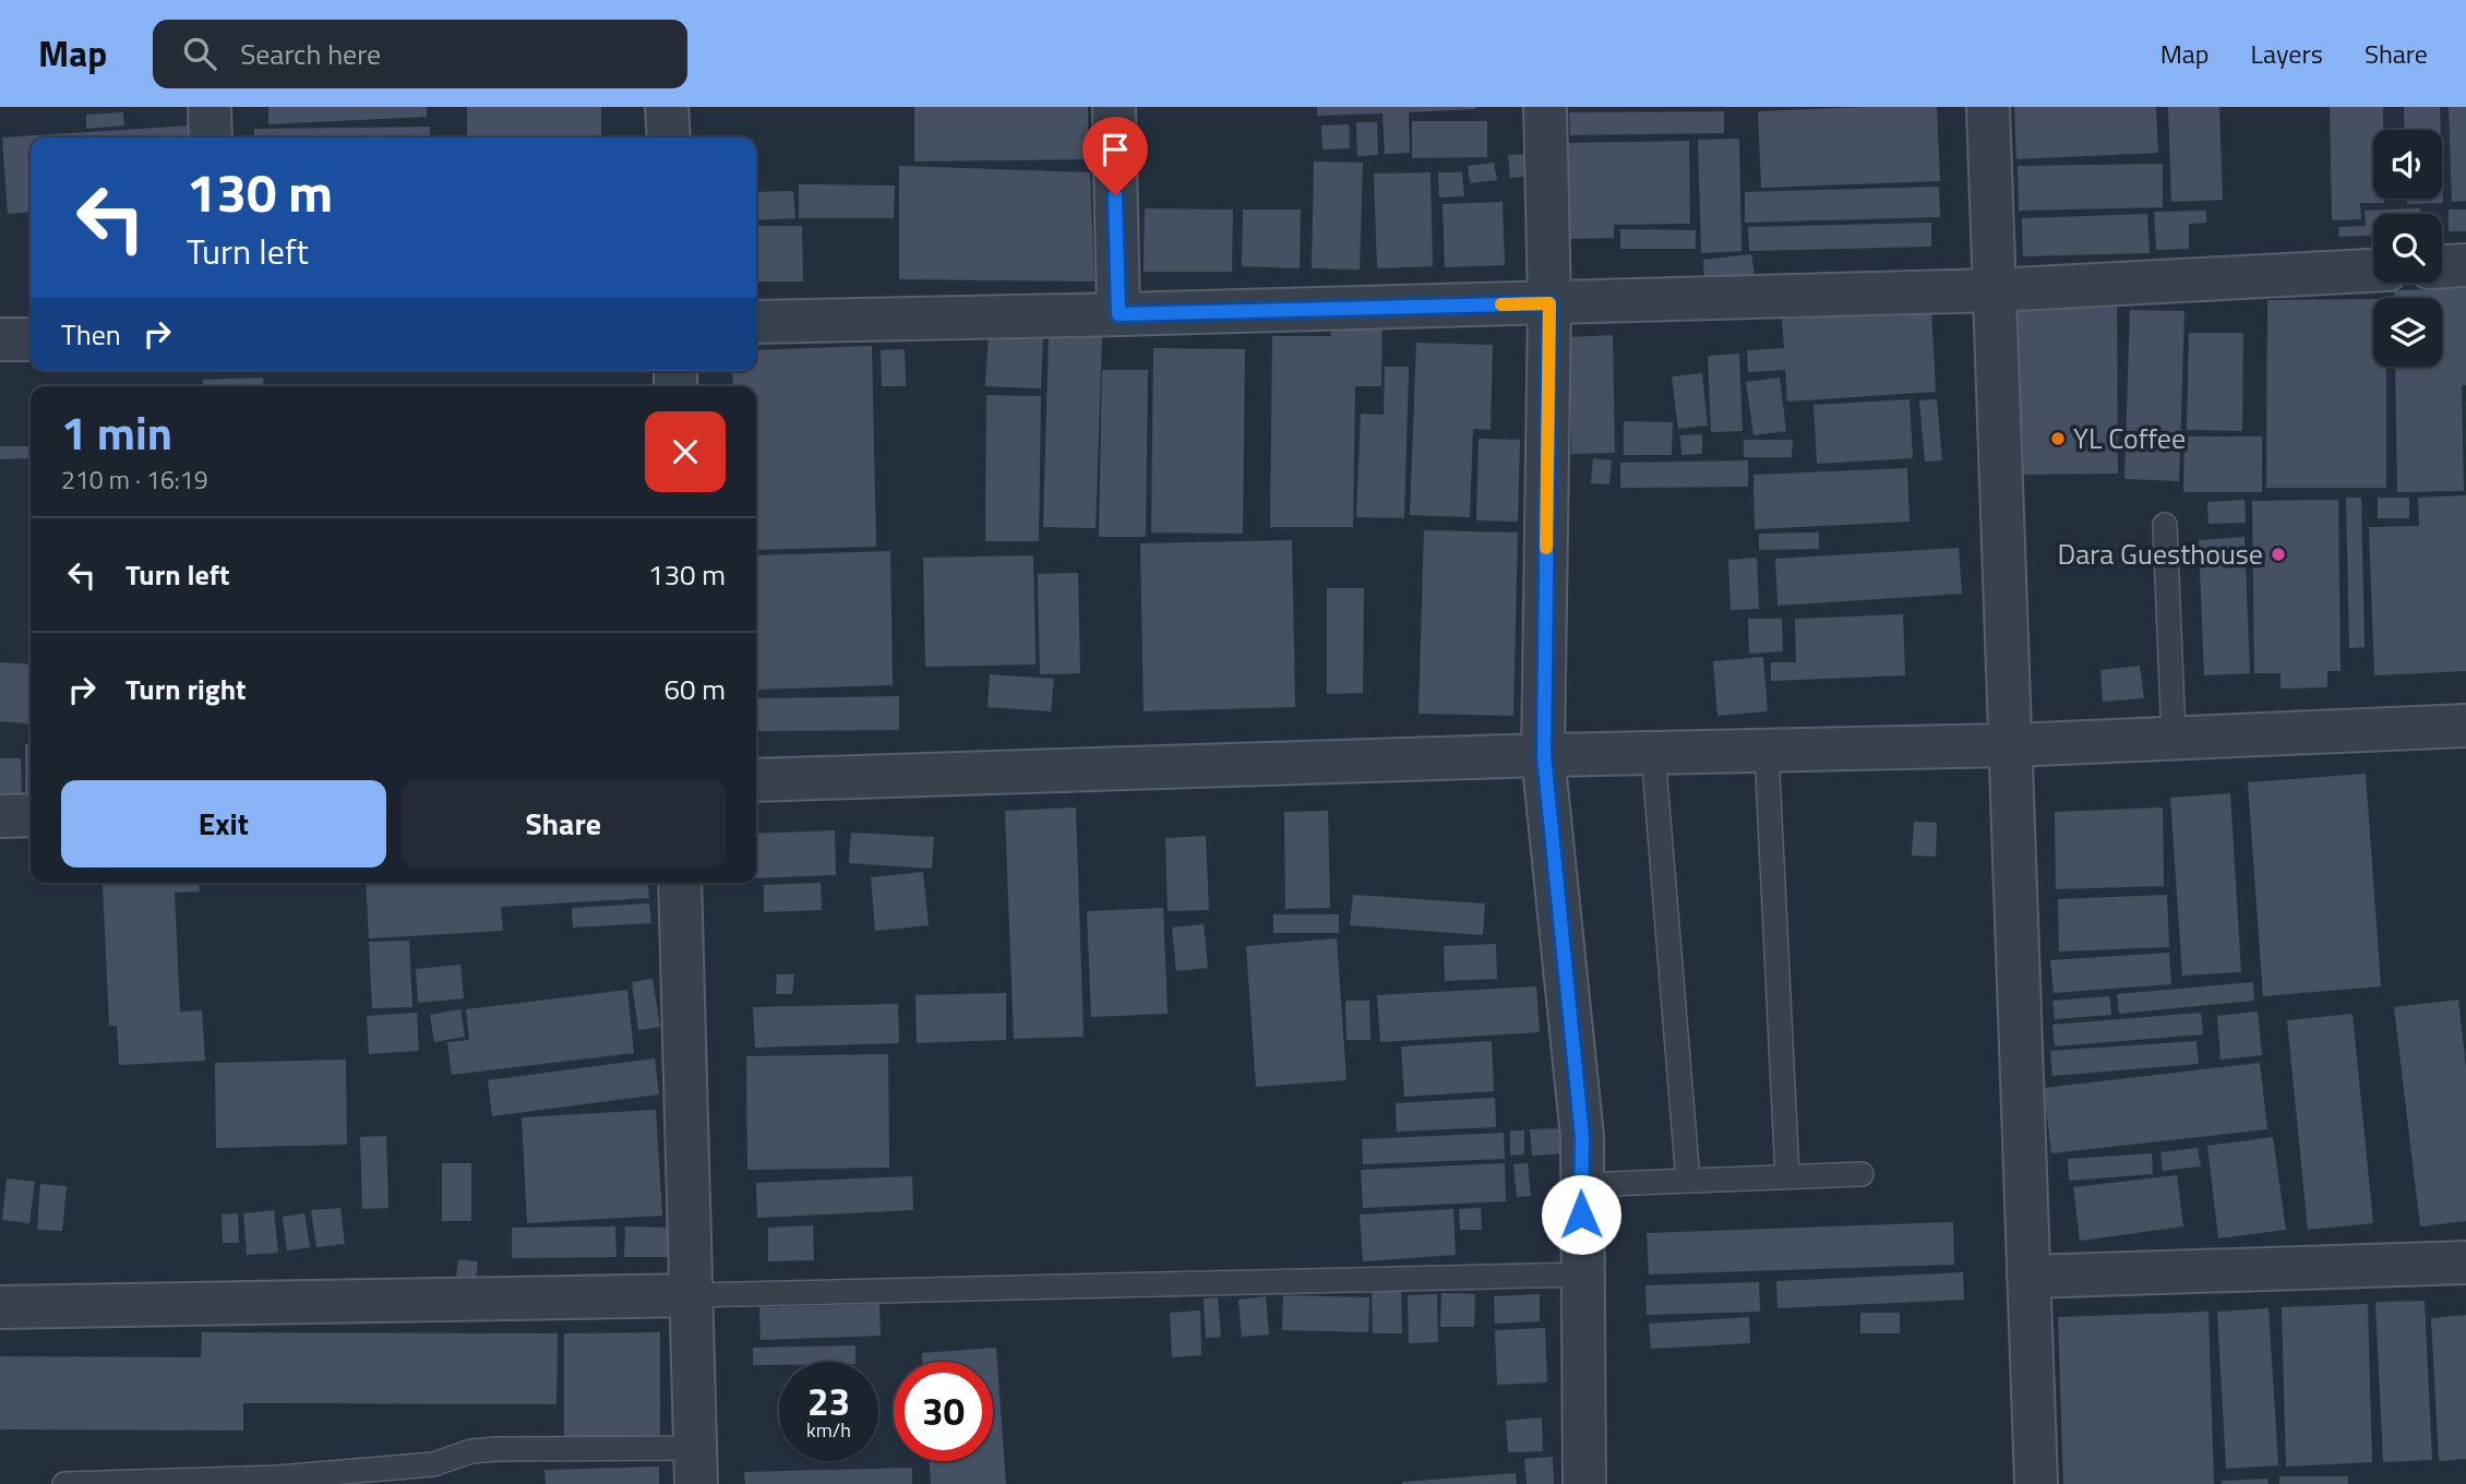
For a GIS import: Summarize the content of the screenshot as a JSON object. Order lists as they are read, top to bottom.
{
  "places": ["YL Coffee", "Dara Guesthouse"],
  "page": {
    "header": "Map",
    "search": "Search here",
    "nav": ["Map", "Layers", "Share"],
    "turn": ["130 m", "Turn left"],
    "then": "Then",
    "heading": ["1 min", "210 m · 16:19"],
    "list": [
      {
        "name": "Turn left",
        "value": "130 m"
      },
      {
        "name": "Turn right",
        "value": "60 m"
      }
    ],
    "buttons": ["Exit", "Share"],
    "speed": "23 km/h",
    "limit": "30"
  }
}
